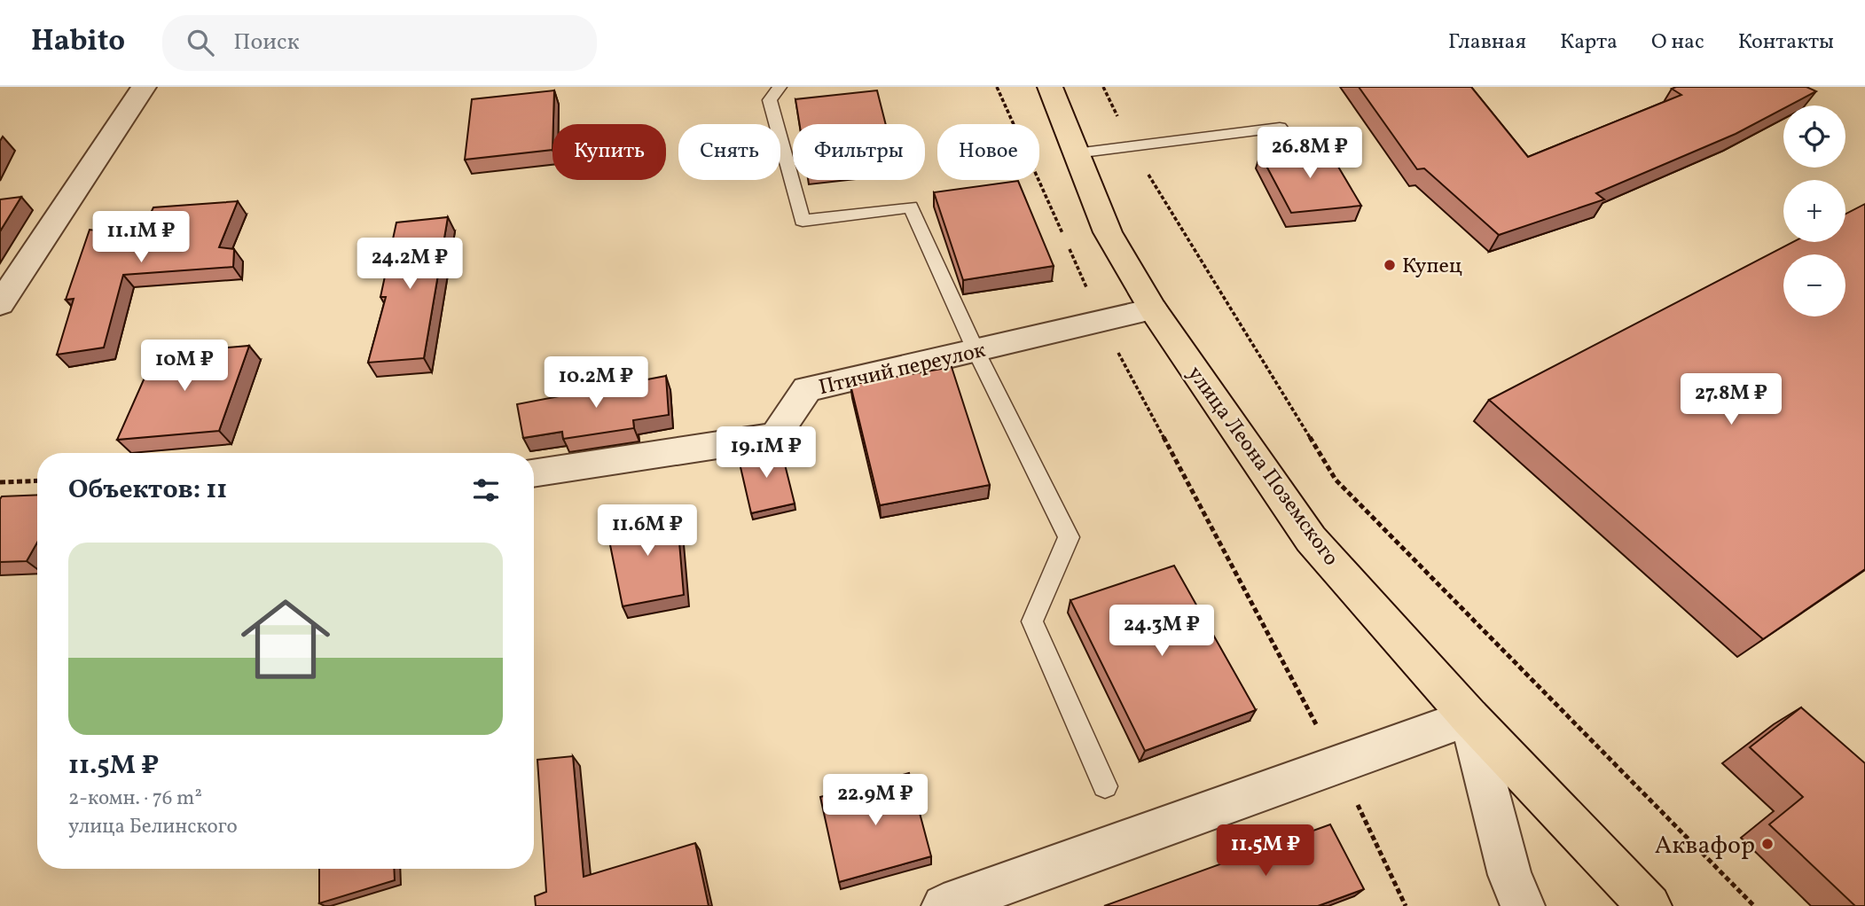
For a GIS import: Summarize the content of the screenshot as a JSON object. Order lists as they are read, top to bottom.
{
  "streets": {
    "main road": ["улица Леона Поземского"],
    "street": ["Птичий переулок"]
  },
  "crossings": [
    ["Птичий переулок", "улица Леона Поземского"]
  ],
  "places": ["Купец", "Аквафор"],
  "page": {
    "header": "Habito",
    "search": "Поиск",
    "nav": [
      "Главная",
      "Карта",
      "О нас",
      "Контакты"
    ],
    "map_buttons": ["+", "−"],
    "chip": [
      "Купить",
      "Снять",
      "Фильтры",
      "Новое"
    ],
    "price": [
      "26.8M ₽",
      "11.1M ₽",
      "24.2M ₽",
      "10M ₽",
      "10.2M ₽",
      "27.8M ₽",
      "19.1M ₽",
      "11.6M ₽",
      "24.3M ₽",
      "22.9M ₽",
      "11.5M ₽"
    ],
    "heading": "Объектов: 11",
    "list": [
      {
        "name": "11.5M ₽",
        "note": "2-комн. · 76 m² · улица Белинского"
      }
    ]
  }
}
